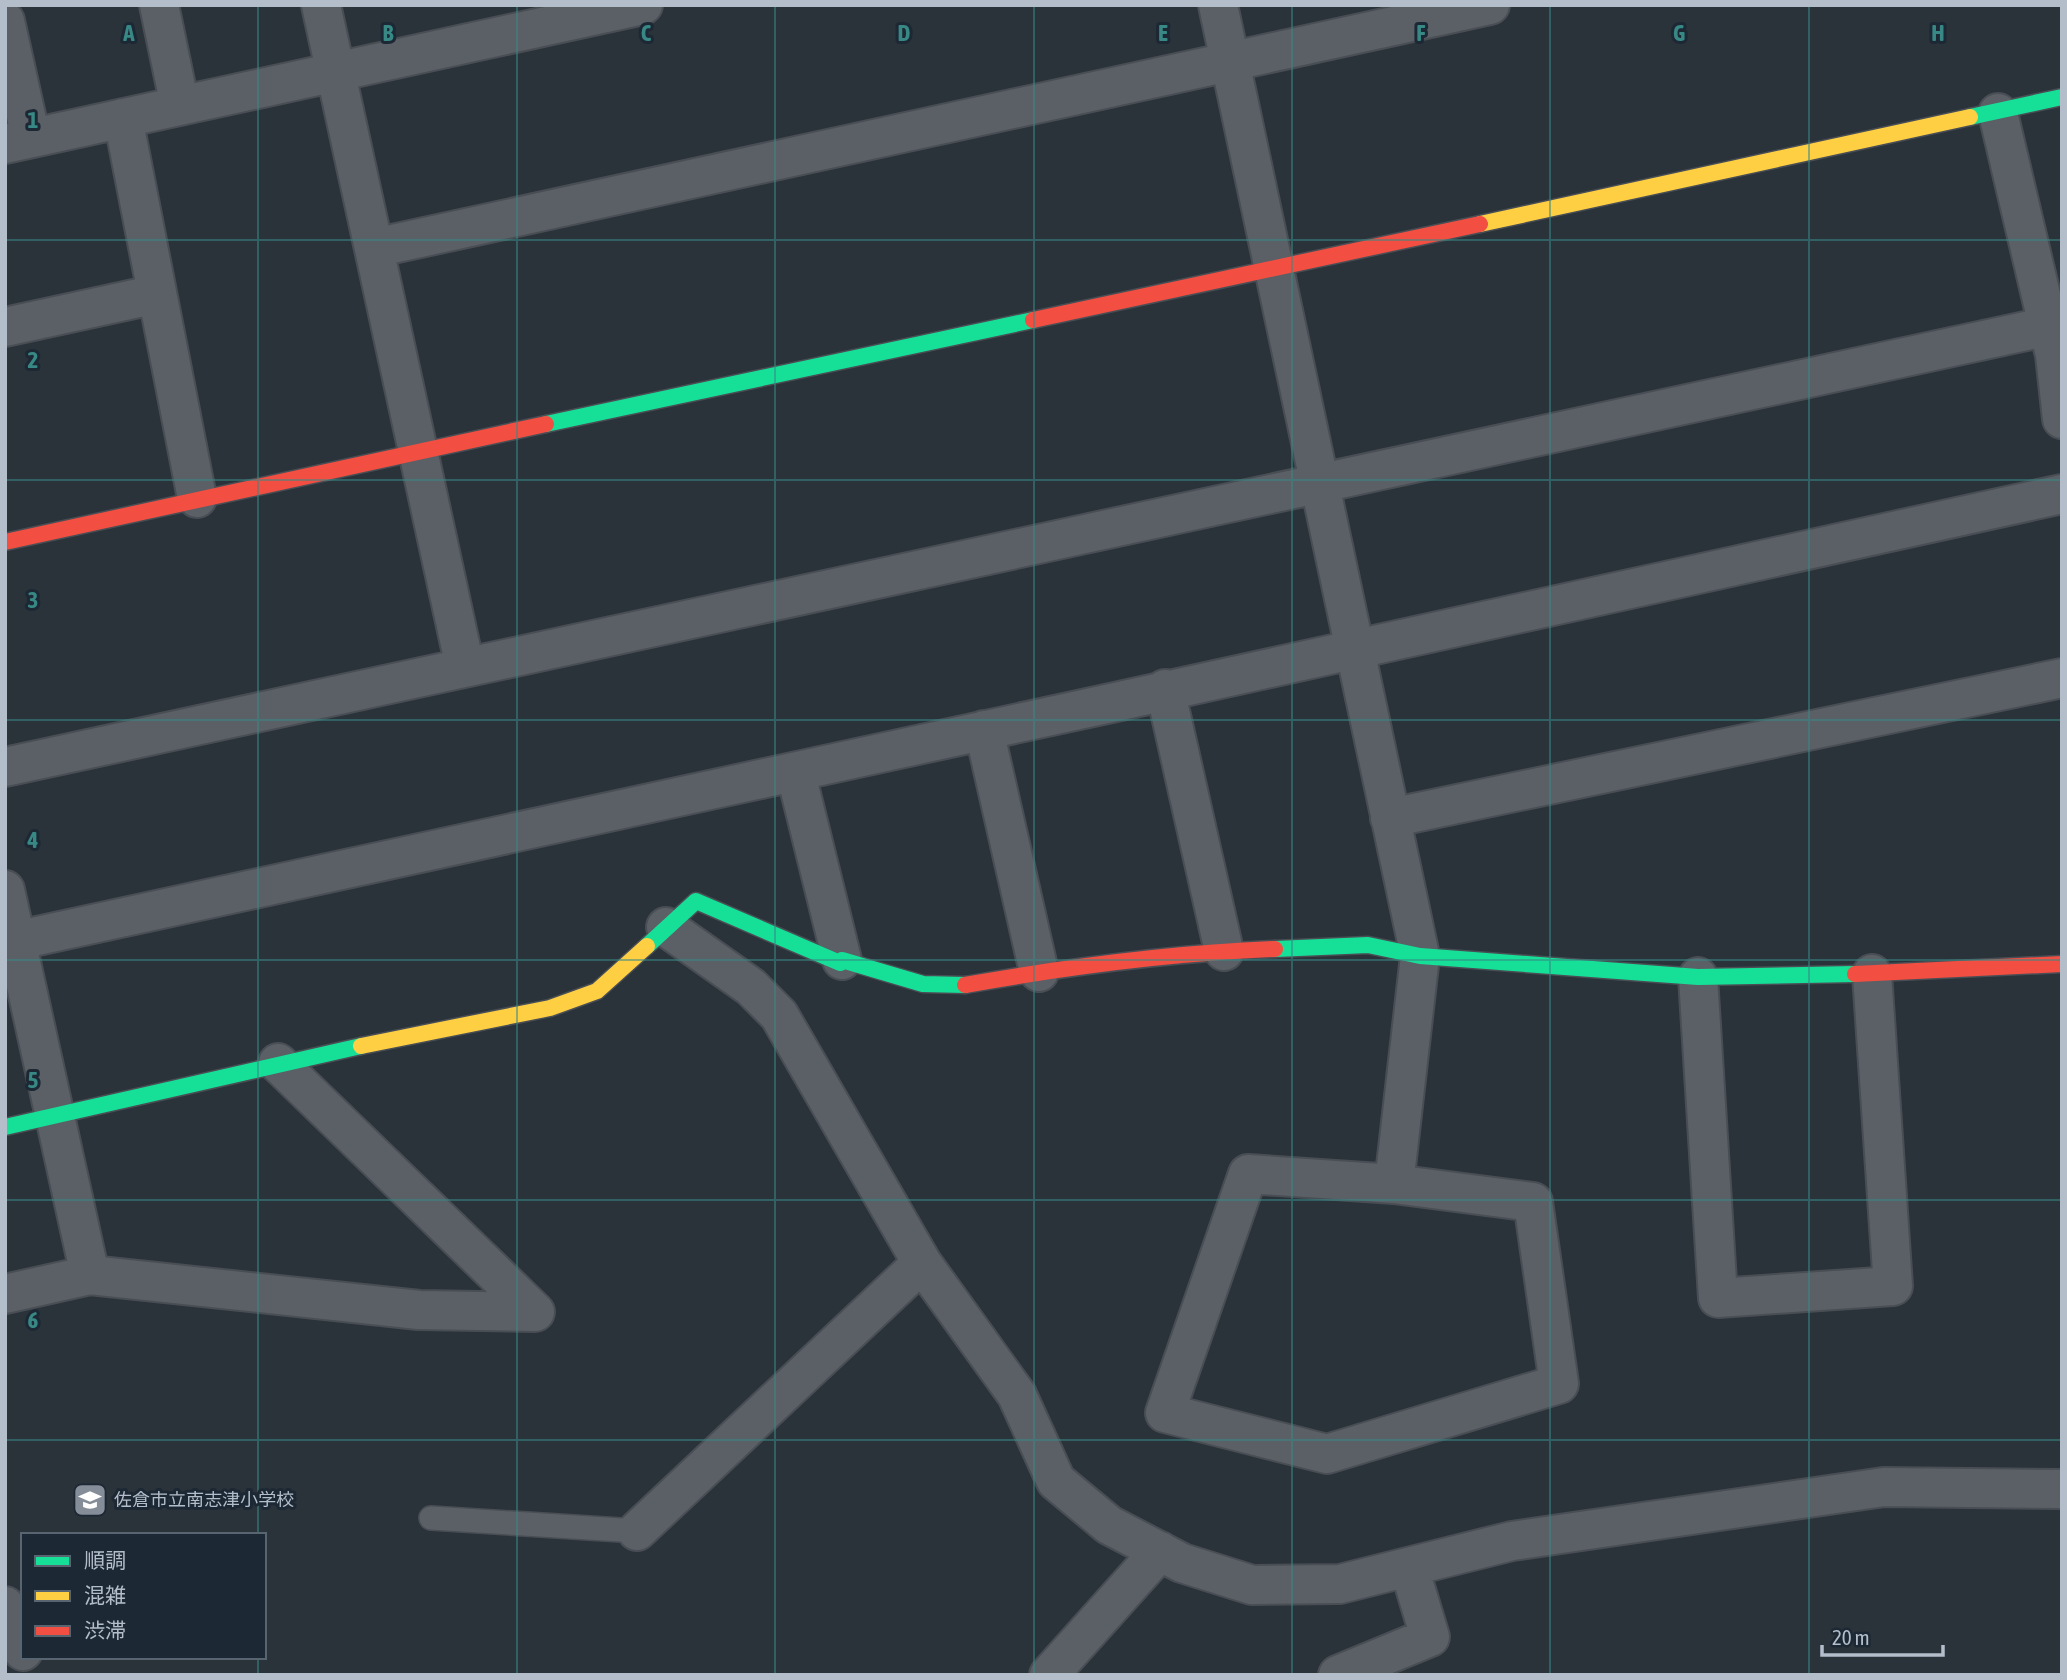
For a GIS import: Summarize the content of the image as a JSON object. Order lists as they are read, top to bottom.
{
  "places": {
    "school or university": ["佐倉市立南志津小学校"]
  },
  "legend": ["順調", "混雑", "渋滞"],
  "scale_bar": "20 m",
  "grid": {
    "columns": [
      "A",
      "B",
      "C",
      "D",
      "E",
      "F",
      "G",
      "H"
    ],
    "rows": [
      "1",
      "2",
      "3",
      "4",
      "5",
      "6"
    ]
  }
}
